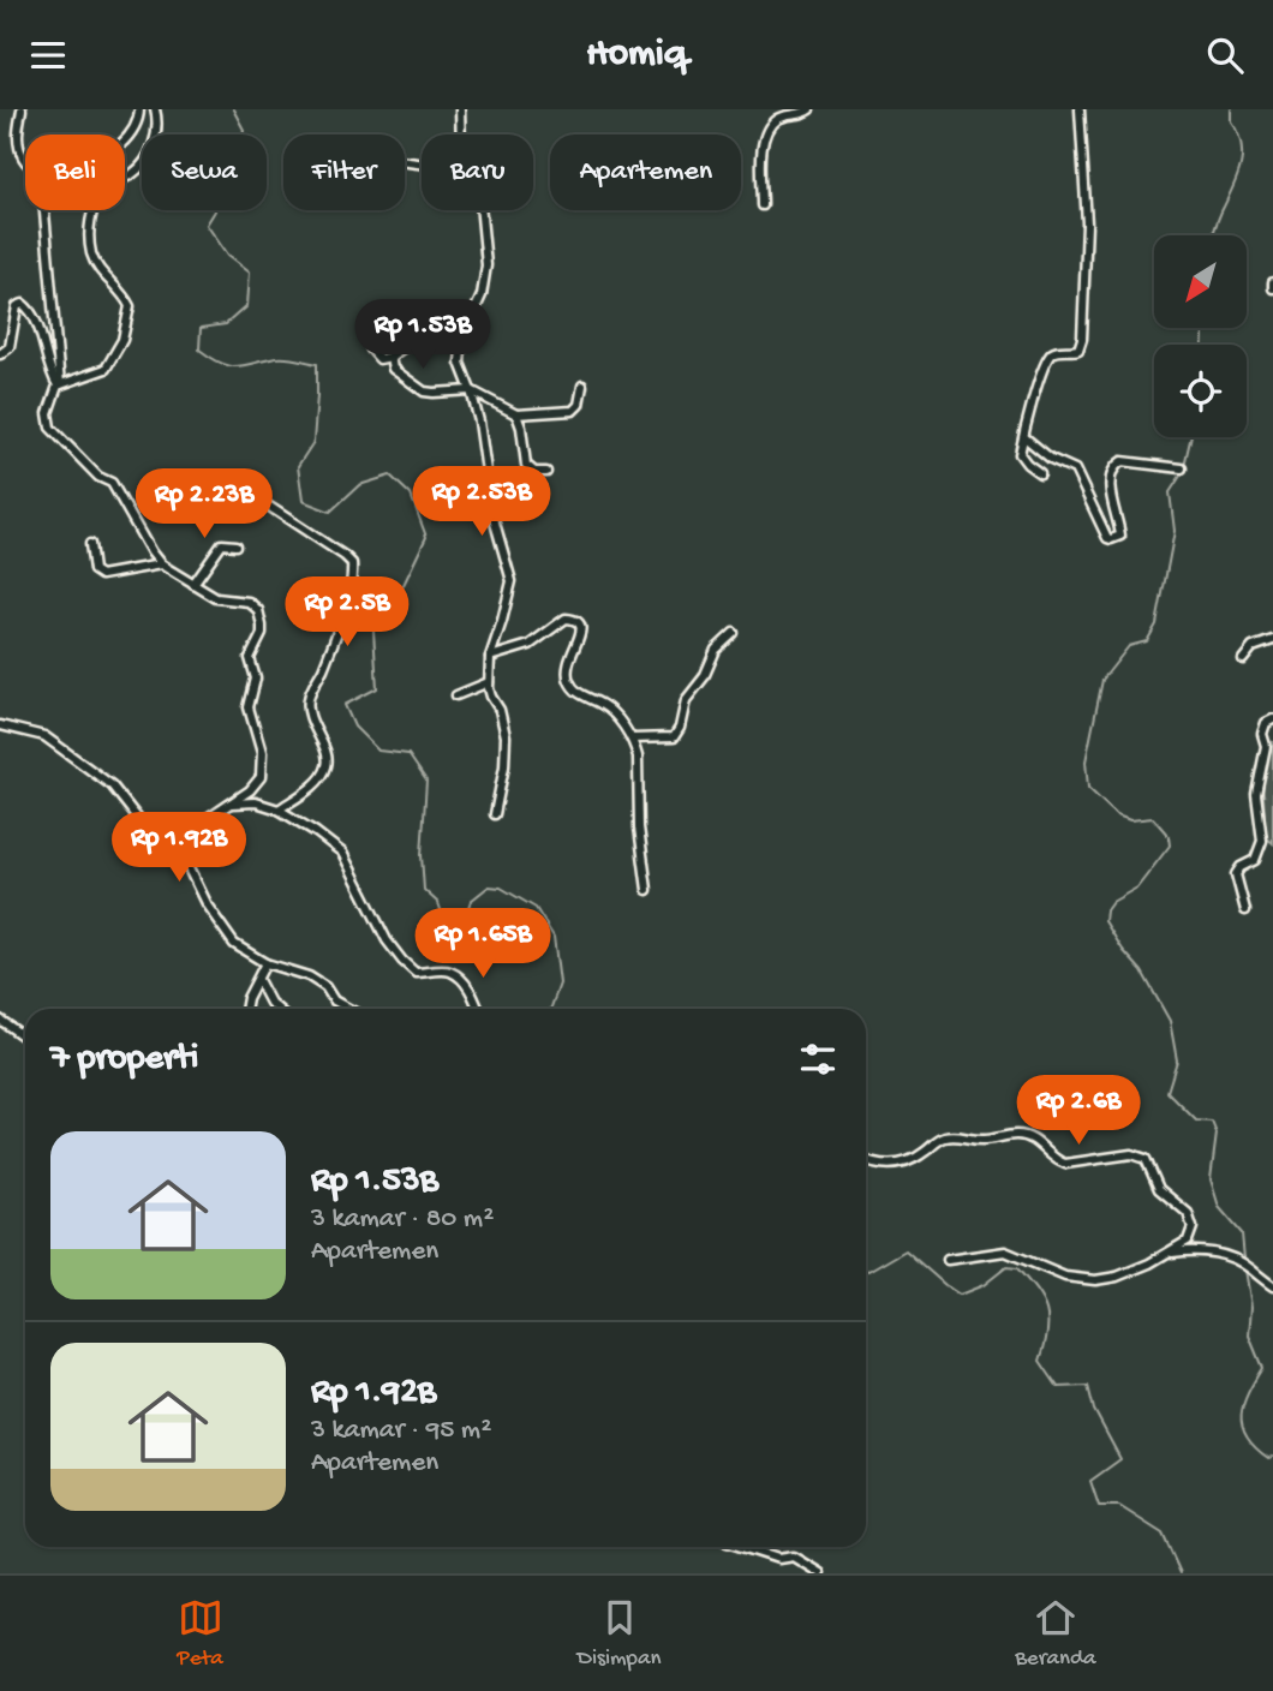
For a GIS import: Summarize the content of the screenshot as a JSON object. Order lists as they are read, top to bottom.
{
  "north": "bottom left",
  "page": {
    "header": "Homiq",
    "chip": [
      "Beli",
      "Sewa",
      "Filter",
      "Baru",
      "Apartemen"
    ],
    "price": [
      "Rp 1.53B",
      "Rp 2.53B",
      "Rp 2.23B",
      "Rp 2.5B",
      "Rp 1.92B",
      "Rp 1.65B",
      "Rp 2.6B"
    ],
    "heading": "7 properti",
    "list": [
      {
        "name": "Rp 1.53B",
        "note": "3 kamar · 80 m² · Apartemen"
      },
      {
        "name": "Rp 1.92B",
        "note": "3 kamar · 95 m² · Apartemen"
      }
    ],
    "tabs": ["Peta", "Disimpan", "Beranda"]
  }
}
